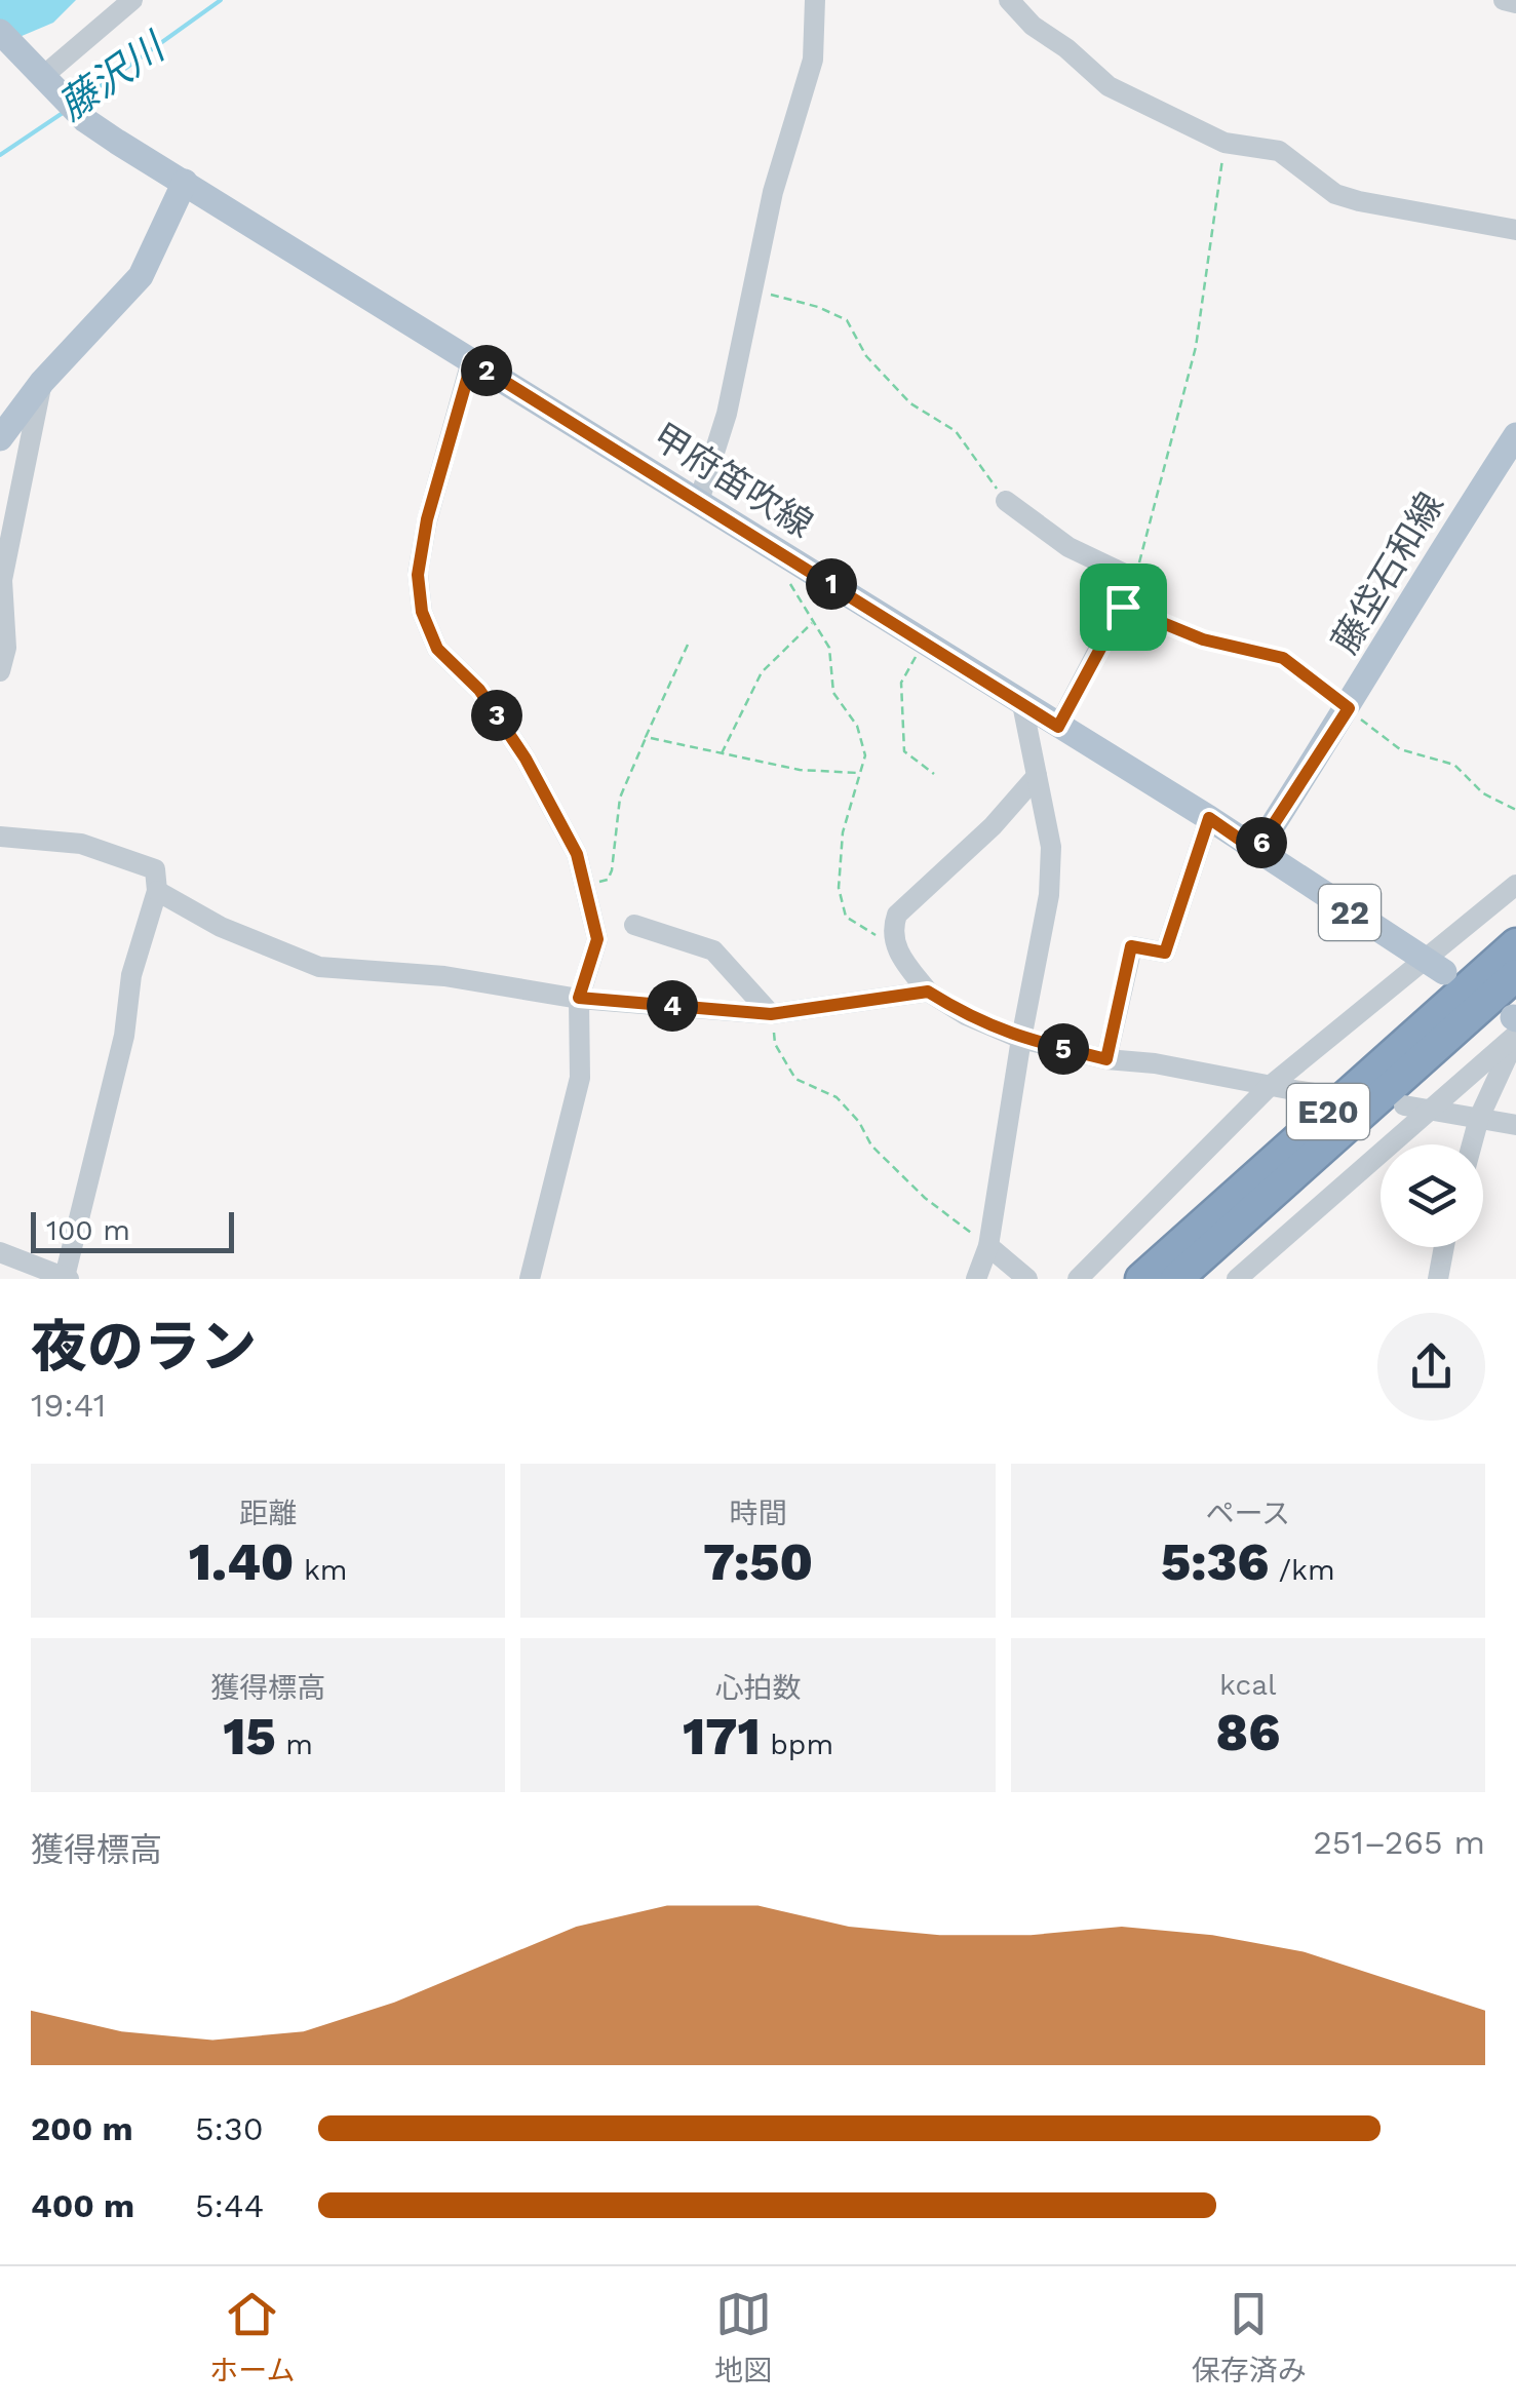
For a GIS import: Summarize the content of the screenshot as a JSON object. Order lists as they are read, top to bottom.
{
  "streets": {
    "highway": ["E20"],
    "main road": ["甲府笛吹線", "藤垈石和線", "22"]
  },
  "crossings": [
    ["甲府笛吹線", "藤垈石和線"],
    ["甲府笛吹線", "22"]
  ],
  "water": ["藤沢川"],
  "scale_bar": "100 m",
  "page": {
    "pins": [
      "2",
      "1",
      "3",
      "6",
      "4",
      "5"
    ],
    "scale": "100 m",
    "heading": ["夜のラン", "19:41"],
    "stats": [
      ["距離", "1.40 km"],
      ["時間", "7:50"],
      ["ペース", "5:36 /km"],
      ["獲得標高", "15 m"],
      ["心拍数", "171 bpm"],
      ["kcal", "86"]
    ],
    "chart": ["獲得標高", "251–265 m"],
    "list": [
      {
        "name": "200 m",
        "note": "5:30"
      },
      {
        "name": "400 m",
        "note": "5:44"
      }
    ],
    "tabs": ["ホーム", "地図", "保存済み"]
  }
}
